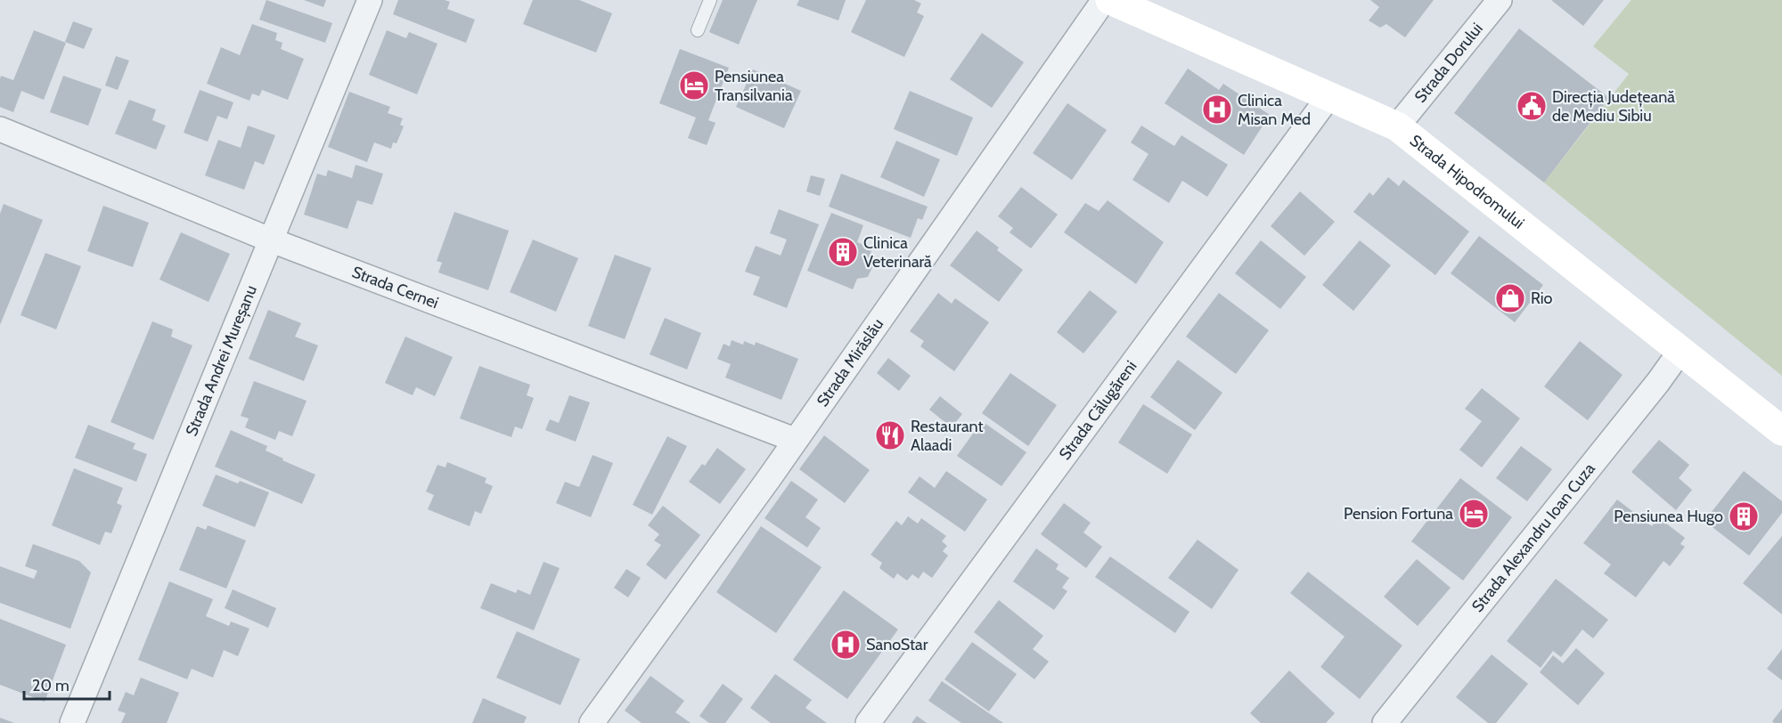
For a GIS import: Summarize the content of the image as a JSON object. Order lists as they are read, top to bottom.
{
  "streets": {
    "street": [
      "Strada Dorului",
      "Strada Hipodromului",
      "Strada Cernei",
      "Strada Andrei Mureșanu",
      "Strada Mirăslău",
      "Strada Călugăreni",
      "Strada Alexandru Ioan Cuza"
    ]
  },
  "crossings": [
    ["Strada Dorului", "Strada Hipodromului"],
    ["Strada Hipodromului", "Strada Mirăslău"],
    ["Strada Hipodromului", "Strada Călugăreni"],
    ["Strada Hipodromului", "Strada Alexandru Ioan Cuza"],
    ["Strada Cernei", "Strada Andrei Mureșanu"],
    ["Strada Cernei", "Strada Mirăslău"]
  ],
  "places": {
    "hotel": ["Pensiunea Transilvania", "Pension Fortuna"],
    "public building": ["Direcția Județeană de Mediu Sibiu"],
    "hospital": ["Clinica Misan Med", "SanoStar"],
    "building": ["Clinica Veterinară", "Pensiunea Hugo"],
    "shop": ["Rio"],
    "restaurant": ["Restaurant Alaadi"]
  },
  "scale_bar": "20 m"
}
